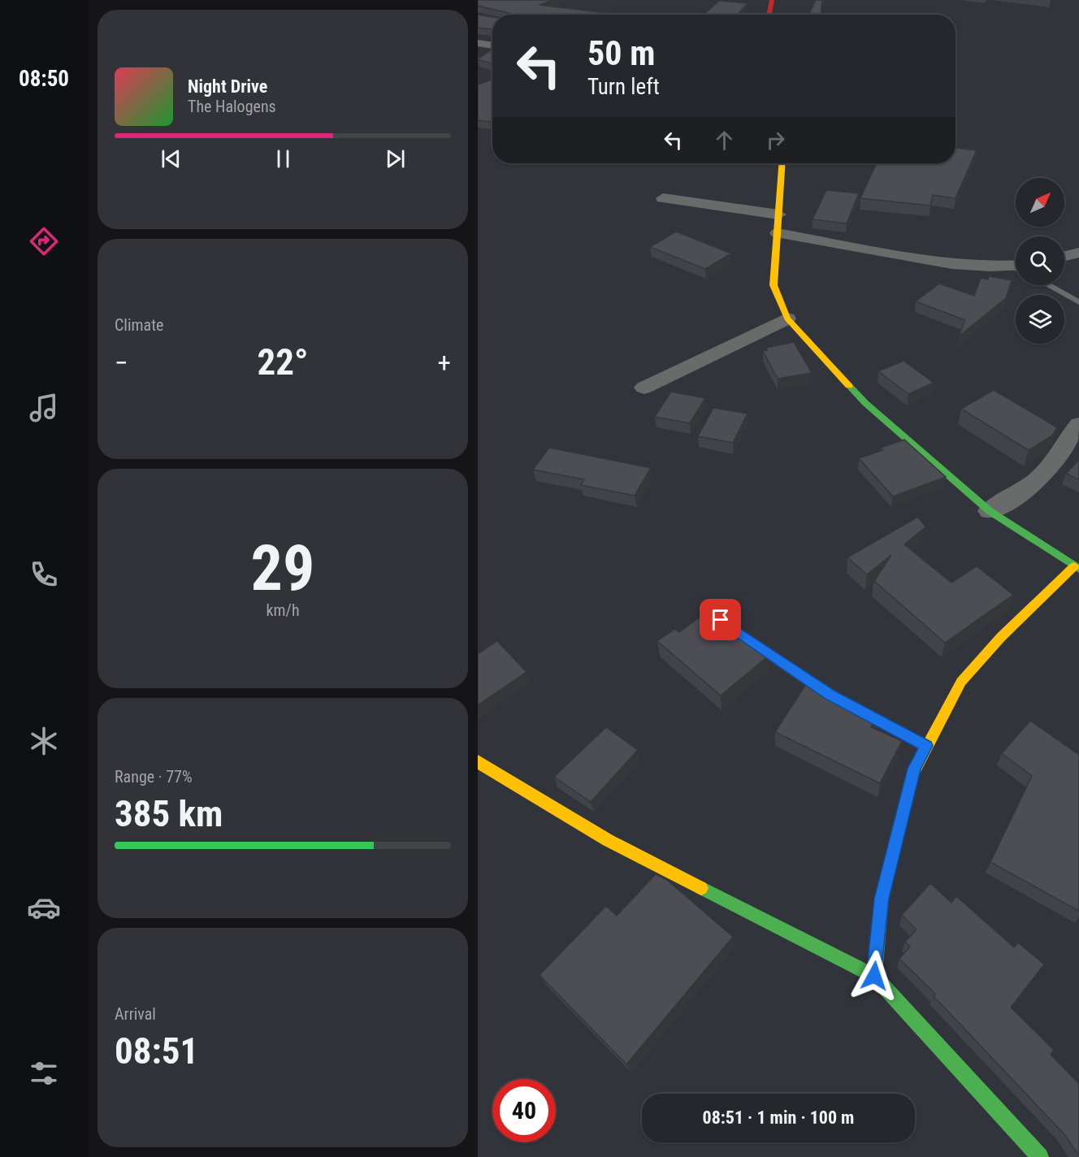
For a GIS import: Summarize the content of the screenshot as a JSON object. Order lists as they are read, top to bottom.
{
  "north": "top right",
  "page": {
    "tabs": "08:50",
    "turn": ["50 m", "Turn left"],
    "song": ["Night Drive", "The Halogens"],
    "tile": [
      "Climate",
      ["29", "km/h"],
      ["Range · 77%", "385 km"],
      ["Arrival", "08:51"]
    ],
    "heat": ["−", "22°", "+"],
    "limit": "40",
    "trip": "08:51 · 1 min · 100 m"
  }
}
